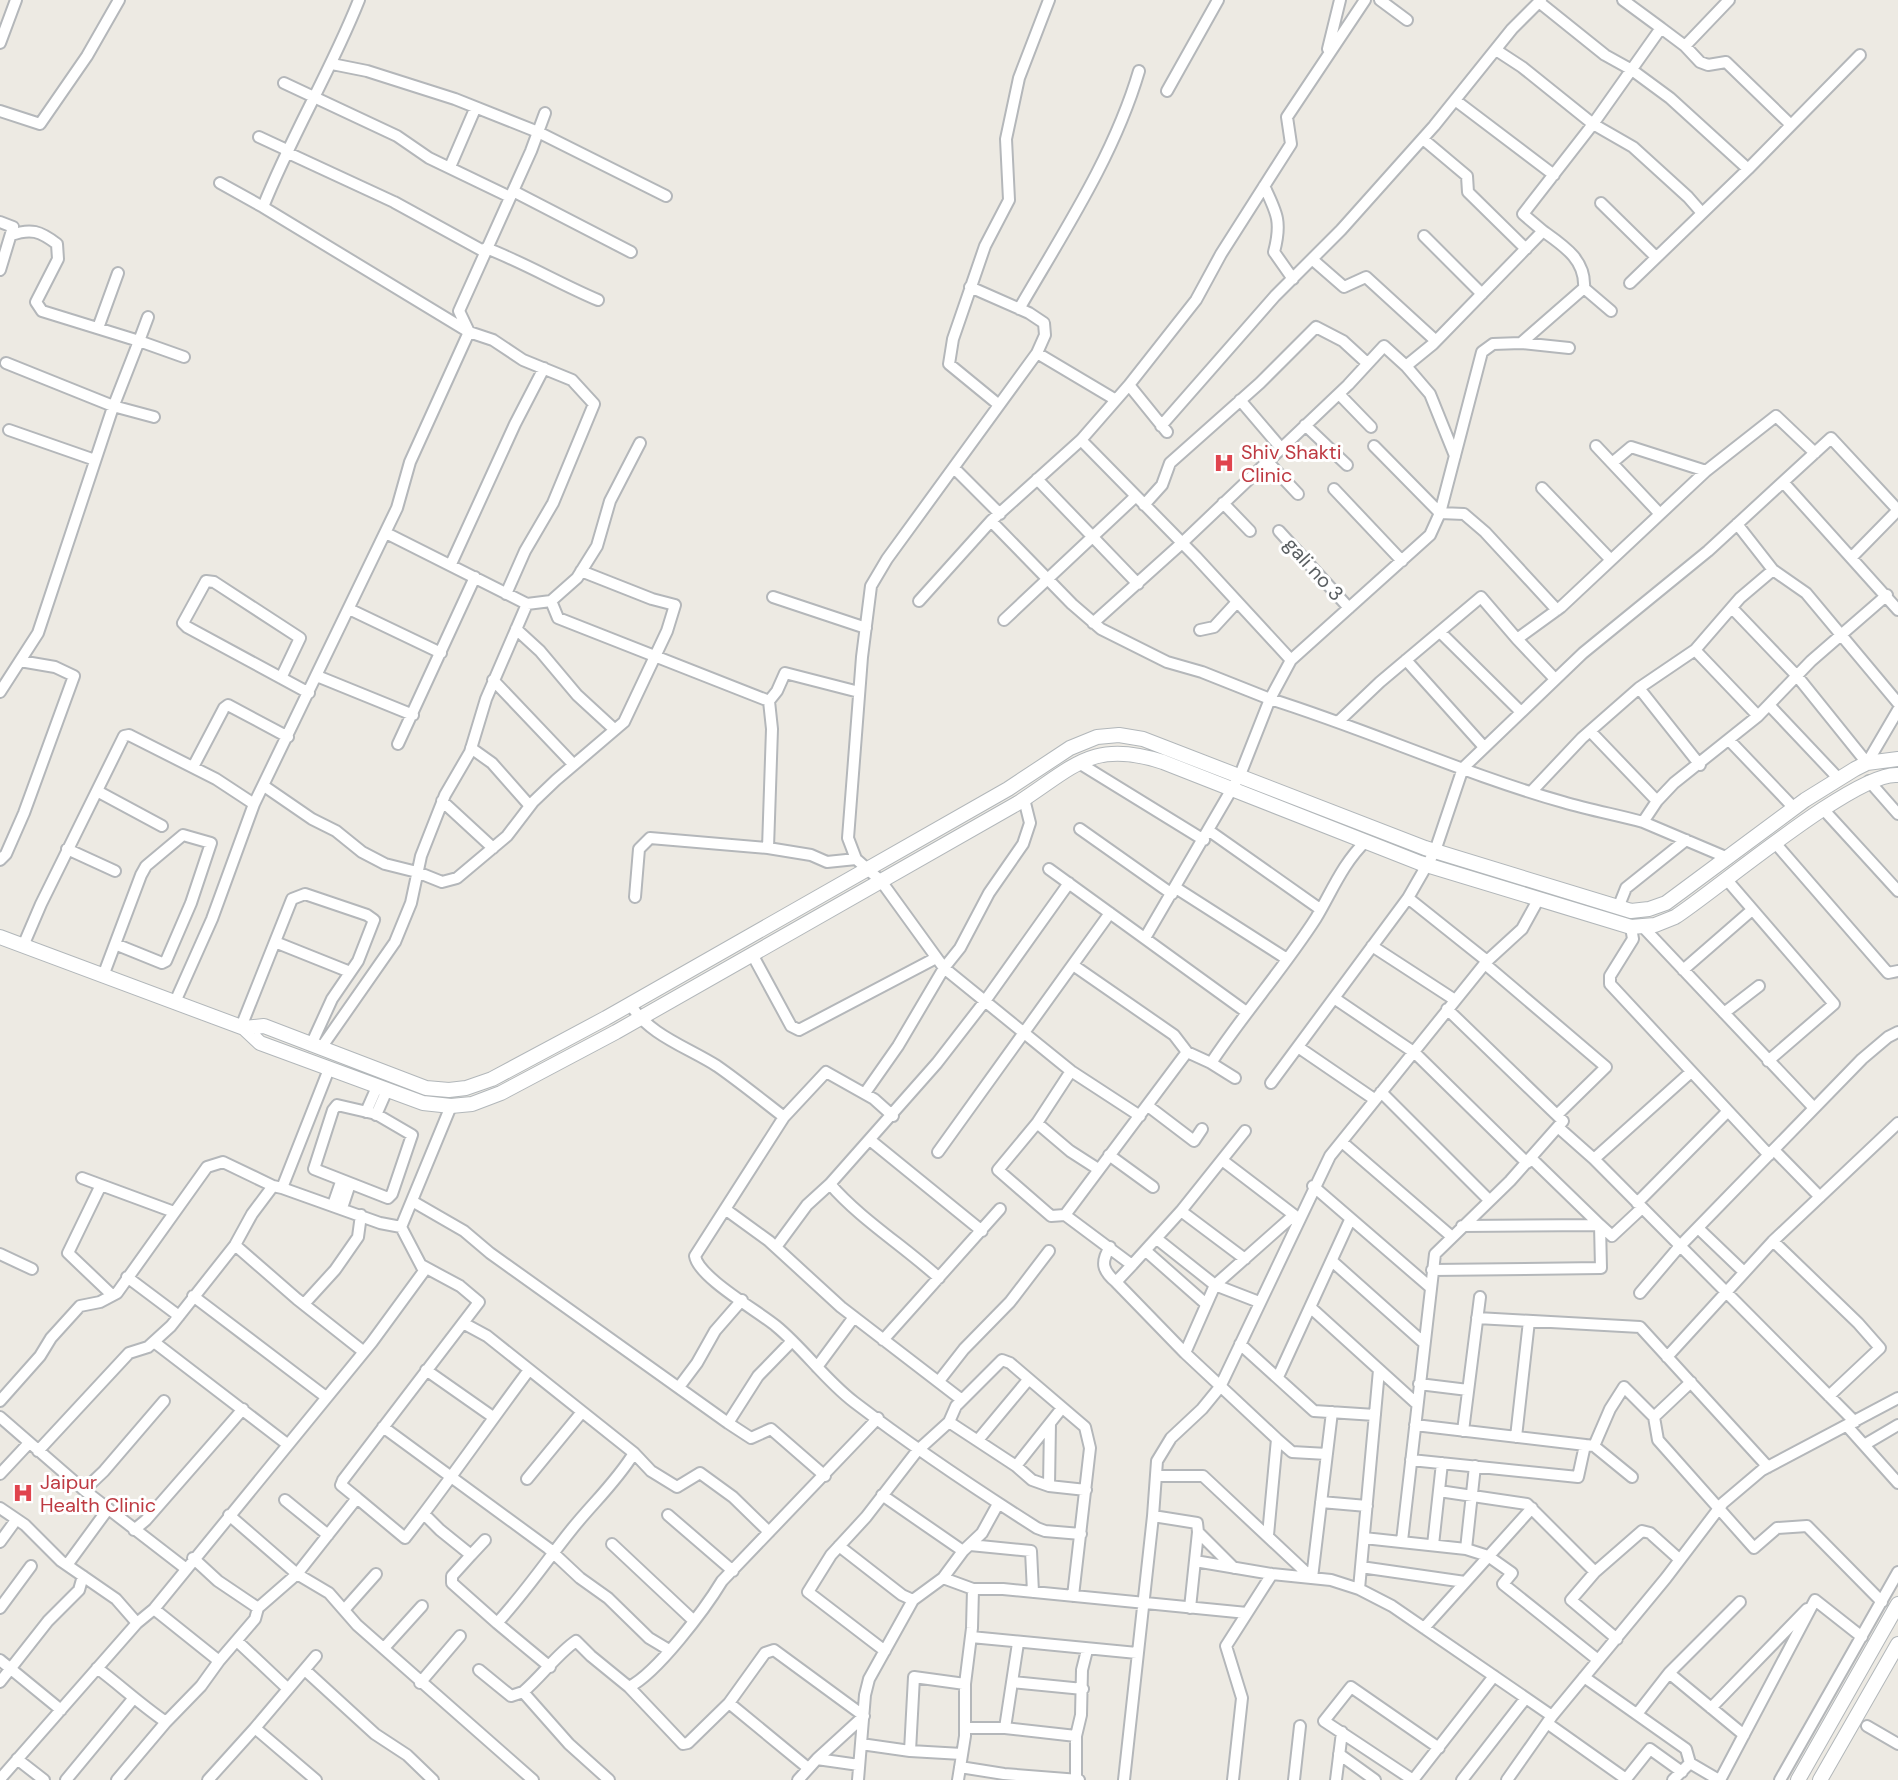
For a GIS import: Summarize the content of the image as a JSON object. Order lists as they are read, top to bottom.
{
  "streets": {
    "street": ["gali no 3"]
  },
  "places": {
    "hospital": ["Shiv Shakti Clinic", "Jaipur Health Clinic"]
  }
}
